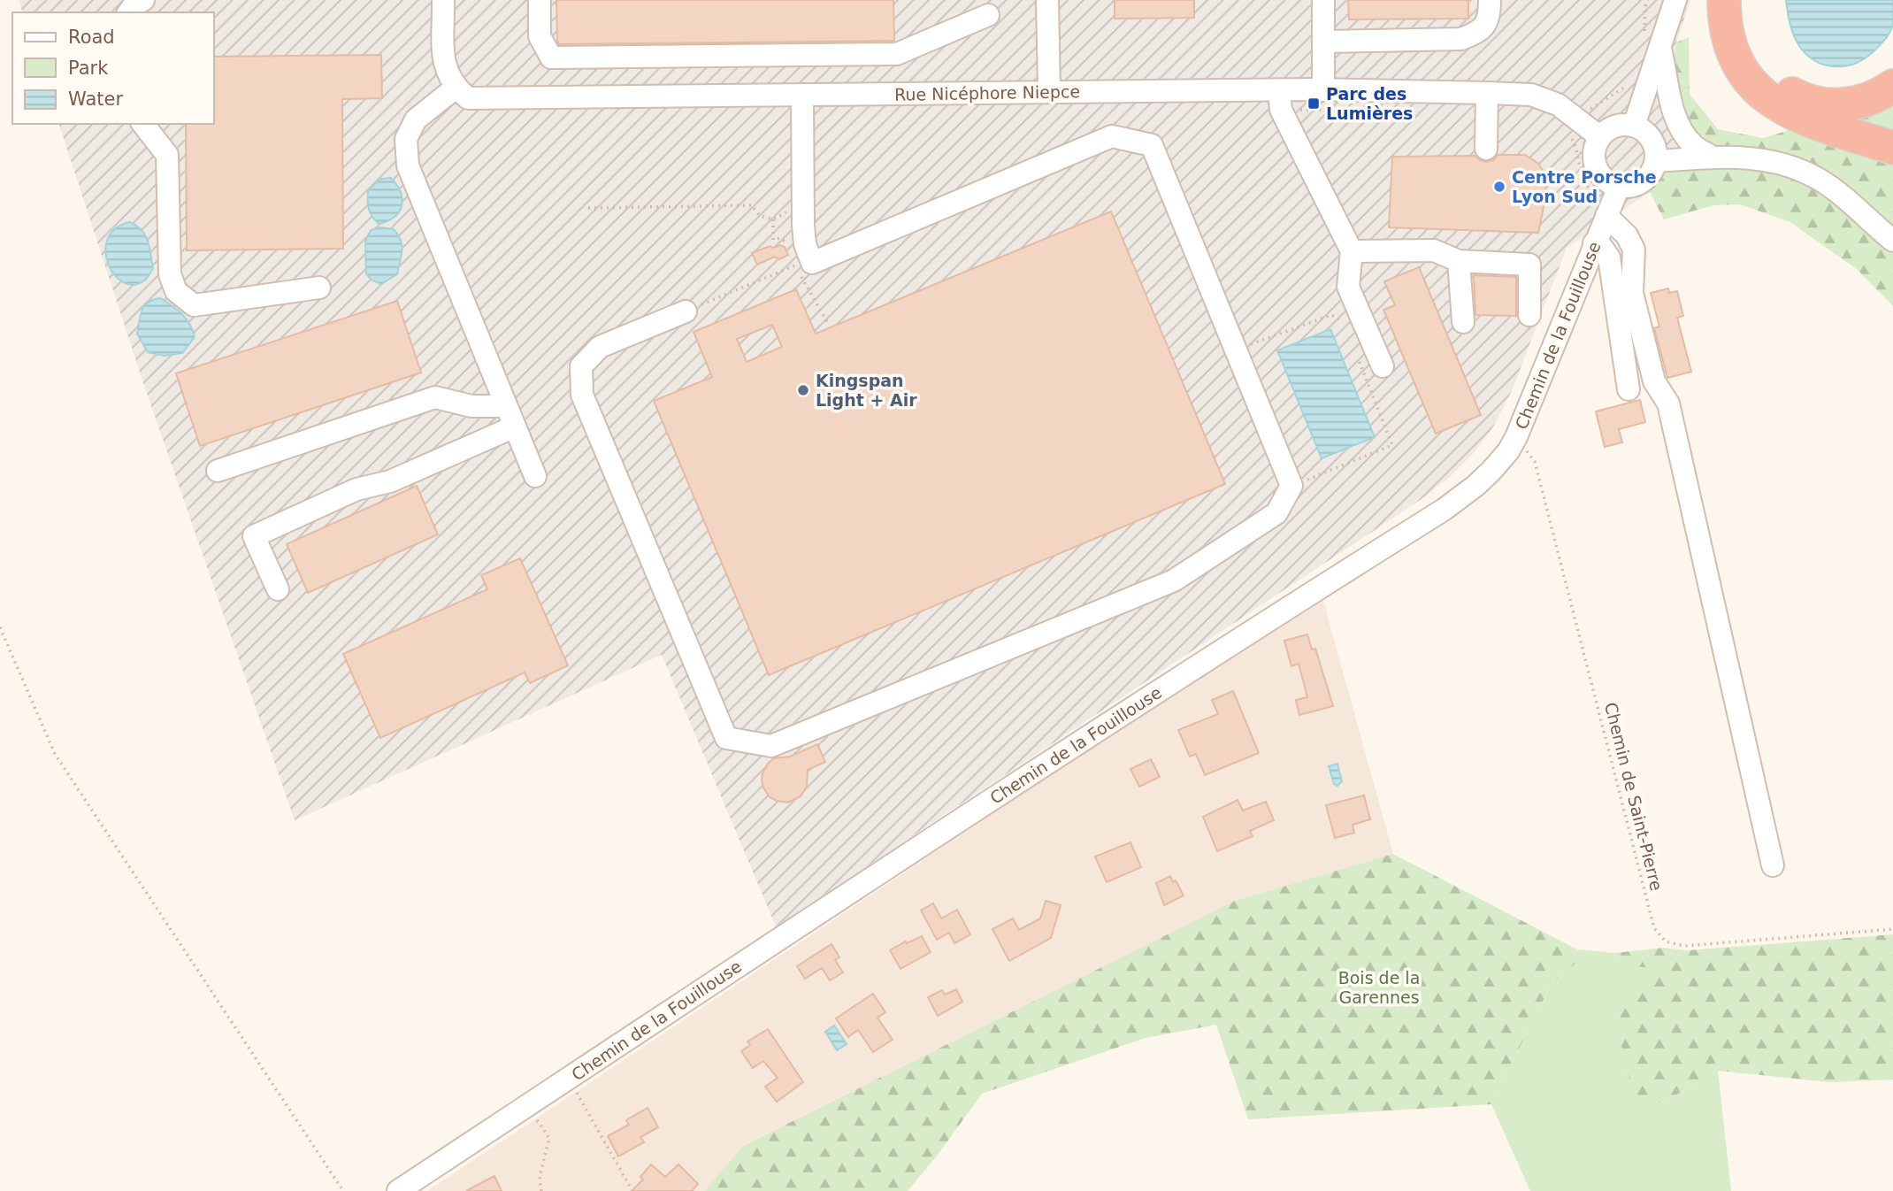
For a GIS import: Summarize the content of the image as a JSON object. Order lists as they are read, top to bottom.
{
  "streets": {
    "street": ["Rue Nicéphore Niepce", "Chemin de la Fouillouse"],
    "path": ["Chemin de Saint-Pierre"]
  },
  "crossings": [
    ["Rue Nicéphore Niepce", "Chemin de la Fouillouse"],
    ["Chemin de la Fouillouse", "Chemin de Saint-Pierre"]
  ],
  "parks": ["Bois de la Garennes"],
  "places": {
    "transit": ["Parc des Lumières"],
    "other": ["Centre Porsche Lyon Sud", "Kingspan Light + Air"]
  },
  "legend": ["Road", "Park", "Water"]
}
